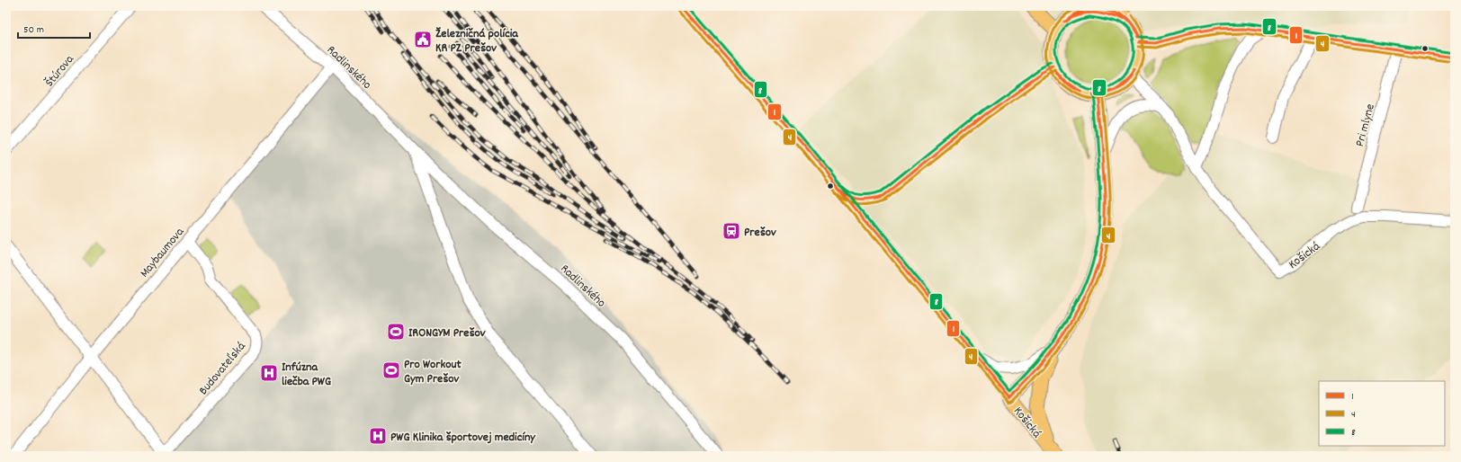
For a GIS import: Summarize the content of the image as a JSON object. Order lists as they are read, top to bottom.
{
  "streets": {
    "main road": ["Košická"],
    "street": [
      "Radlinského",
      "Štúrova",
      "Pri mlyne",
      "Maybaumova",
      "Budovateľská"
    ]
  },
  "crossings": [
    ["Radlinského", "Maybaumova"],
    ["Maybaumova", "Budovateľská"]
  ],
  "places": {
    "public building": ["Železničná polícia KR PZ Prešov"],
    "station": ["Prešov"],
    "sports": ["IRONGYM Prešov", "Pro Workout Gym Prešov"],
    "hospital": ["Infúzna liečba PWG", "PWG Klinika športovej medicíny"]
  },
  "lines": ["transit line 1", "transit line 4", "transit line 8"],
  "legend": ["1", "4", "8"],
  "scale_bar": "50 m"
}
